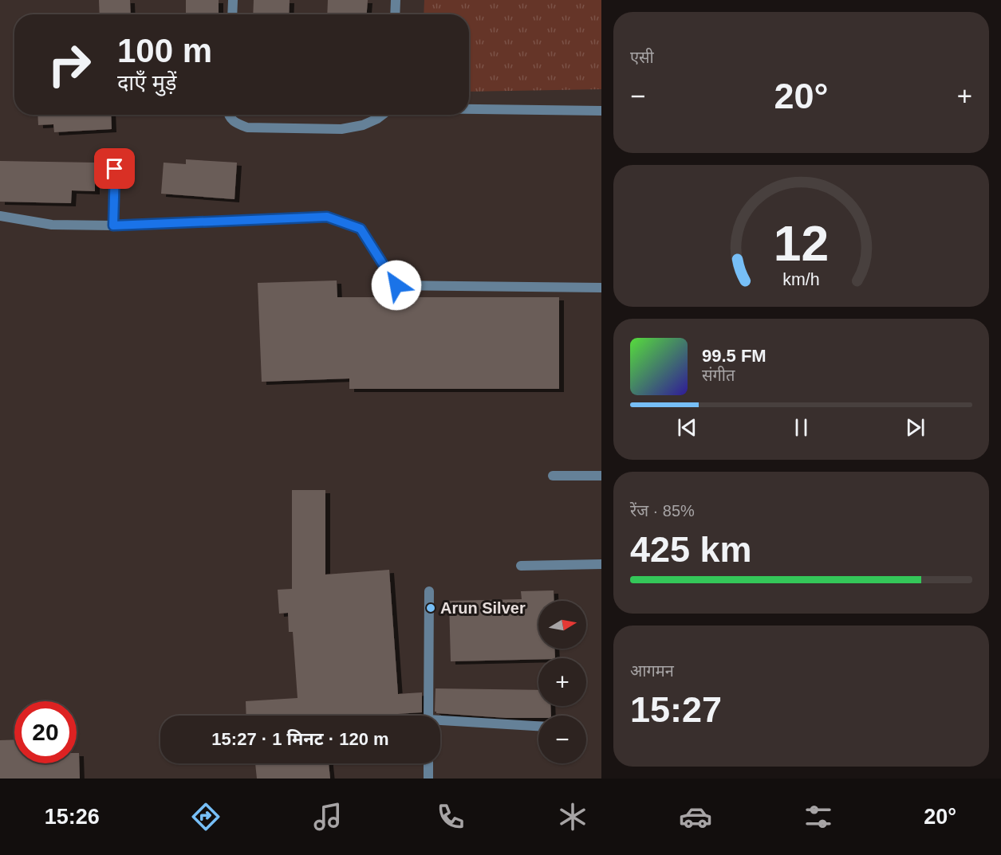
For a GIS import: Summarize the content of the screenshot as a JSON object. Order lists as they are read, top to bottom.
{
  "places": ["Arun Silver"],
  "north": "right",
  "page": {
    "tile": [
      "एसी",
      ["रेंज · 85%", "425 km"],
      ["आगमन", "15:27"]
    ],
    "turn": ["100 m", "दाएँ मुड़ें"],
    "heat": ["−", "20°", "+"],
    "song": ["99.5 FM", "संगीत"],
    "map_buttons": ["+", "−"],
    "limit": "20",
    "trip": "15:27 · 1 मिनट · 120 m",
    "tabs": ["15:26", "20°"],
    "gauge": ["12", "km/h"]
  }
}
